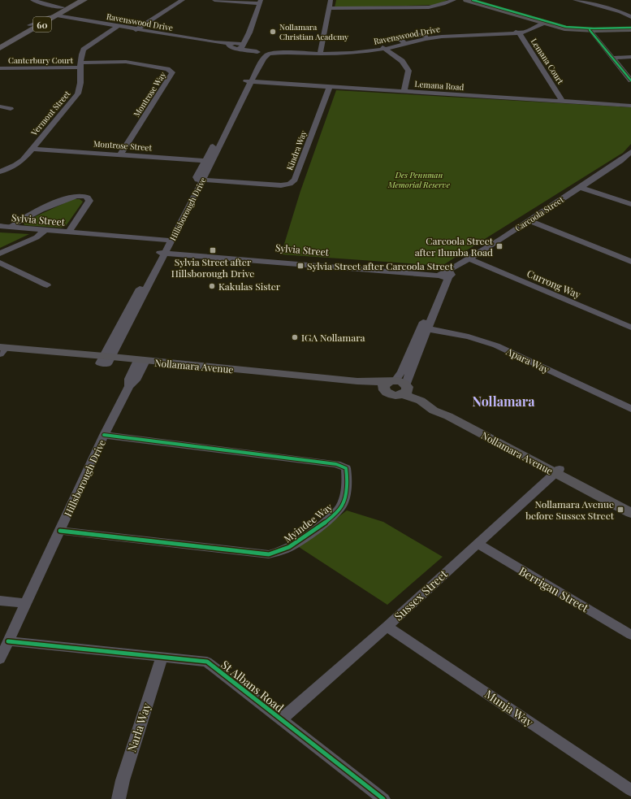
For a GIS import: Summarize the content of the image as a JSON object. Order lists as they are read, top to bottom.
{
  "streets": {
    "highway": ["60"],
    "main road": ["Nollamara Avenue"],
    "street": [
      "Ravenswood Drive",
      "Canterbury Court",
      "Lemana Court",
      "Lemana Road",
      "Montrose Way",
      "Vermont Street",
      "Montrose Street",
      "Kindra Way",
      "Hillsborough Drive",
      "Carcoola Street",
      "Sylvia Street",
      "Currong Way",
      "Apara Way",
      "Myindee Way",
      "Berrigan Street",
      "Sussex Street",
      "St Albans Road",
      "Munja Way",
      "Narla Way"
    ]
  },
  "crossings": [
    ["Ravenswood Drive", "60"],
    ["Ravenswood Drive", "Lemana Court"],
    ["Ravenswood Drive", "Vermont Street"],
    ["Ravenswood Drive", "Hillsborough Drive"],
    ["Canterbury Court", "Montrose Way"],
    ["Canterbury Court", "Vermont Street"],
    ["Lemana Court", "Lemana Road"],
    ["Lemana Road", "Kindra Way"],
    ["Lemana Road", "Hillsborough Drive"],
    ["Montrose Way", "Vermont Street"],
    ["Montrose Way", "Montrose Street"],
    ["Vermont Street", "Montrose Street"],
    ["Montrose Street", "Hillsborough Drive"],
    ["Kindra Way", "Hillsborough Drive"],
    ["Hillsborough Drive", "Sylvia Street"],
    ["Hillsborough Drive", "Nollamara Avenue"],
    ["Hillsborough Drive", "Myindee Way"],
    ["Hillsborough Drive", "St Albans Road"],
    ["Carcoola Street", "Sylvia Street"],
    ["Carcoola Street", "Currong Way"],
    ["Nollamara Avenue", "Sussex Street"],
    ["Berrigan Street", "Sussex Street"],
    ["Sussex Street", "St Albans Road"],
    ["Sussex Street", "Munja Way"],
    ["St Albans Road", "Narla Way"]
  ],
  "districts": ["Nollamara"],
  "parks": ["Des Pennman Memorial Reserve"],
  "places": {
    "other": ["Nollamara Christian Academy", "Kakulas Sister", "IGA Nollamara"],
    "transit": [
      "Carcoola Street after Ilumba Road",
      "Sylvia Street after Hillsborough Drive",
      "Sylvia Street after Carcoola Street",
      "Nollamara Avenue before Sussex Street"
    ]
  }
}
